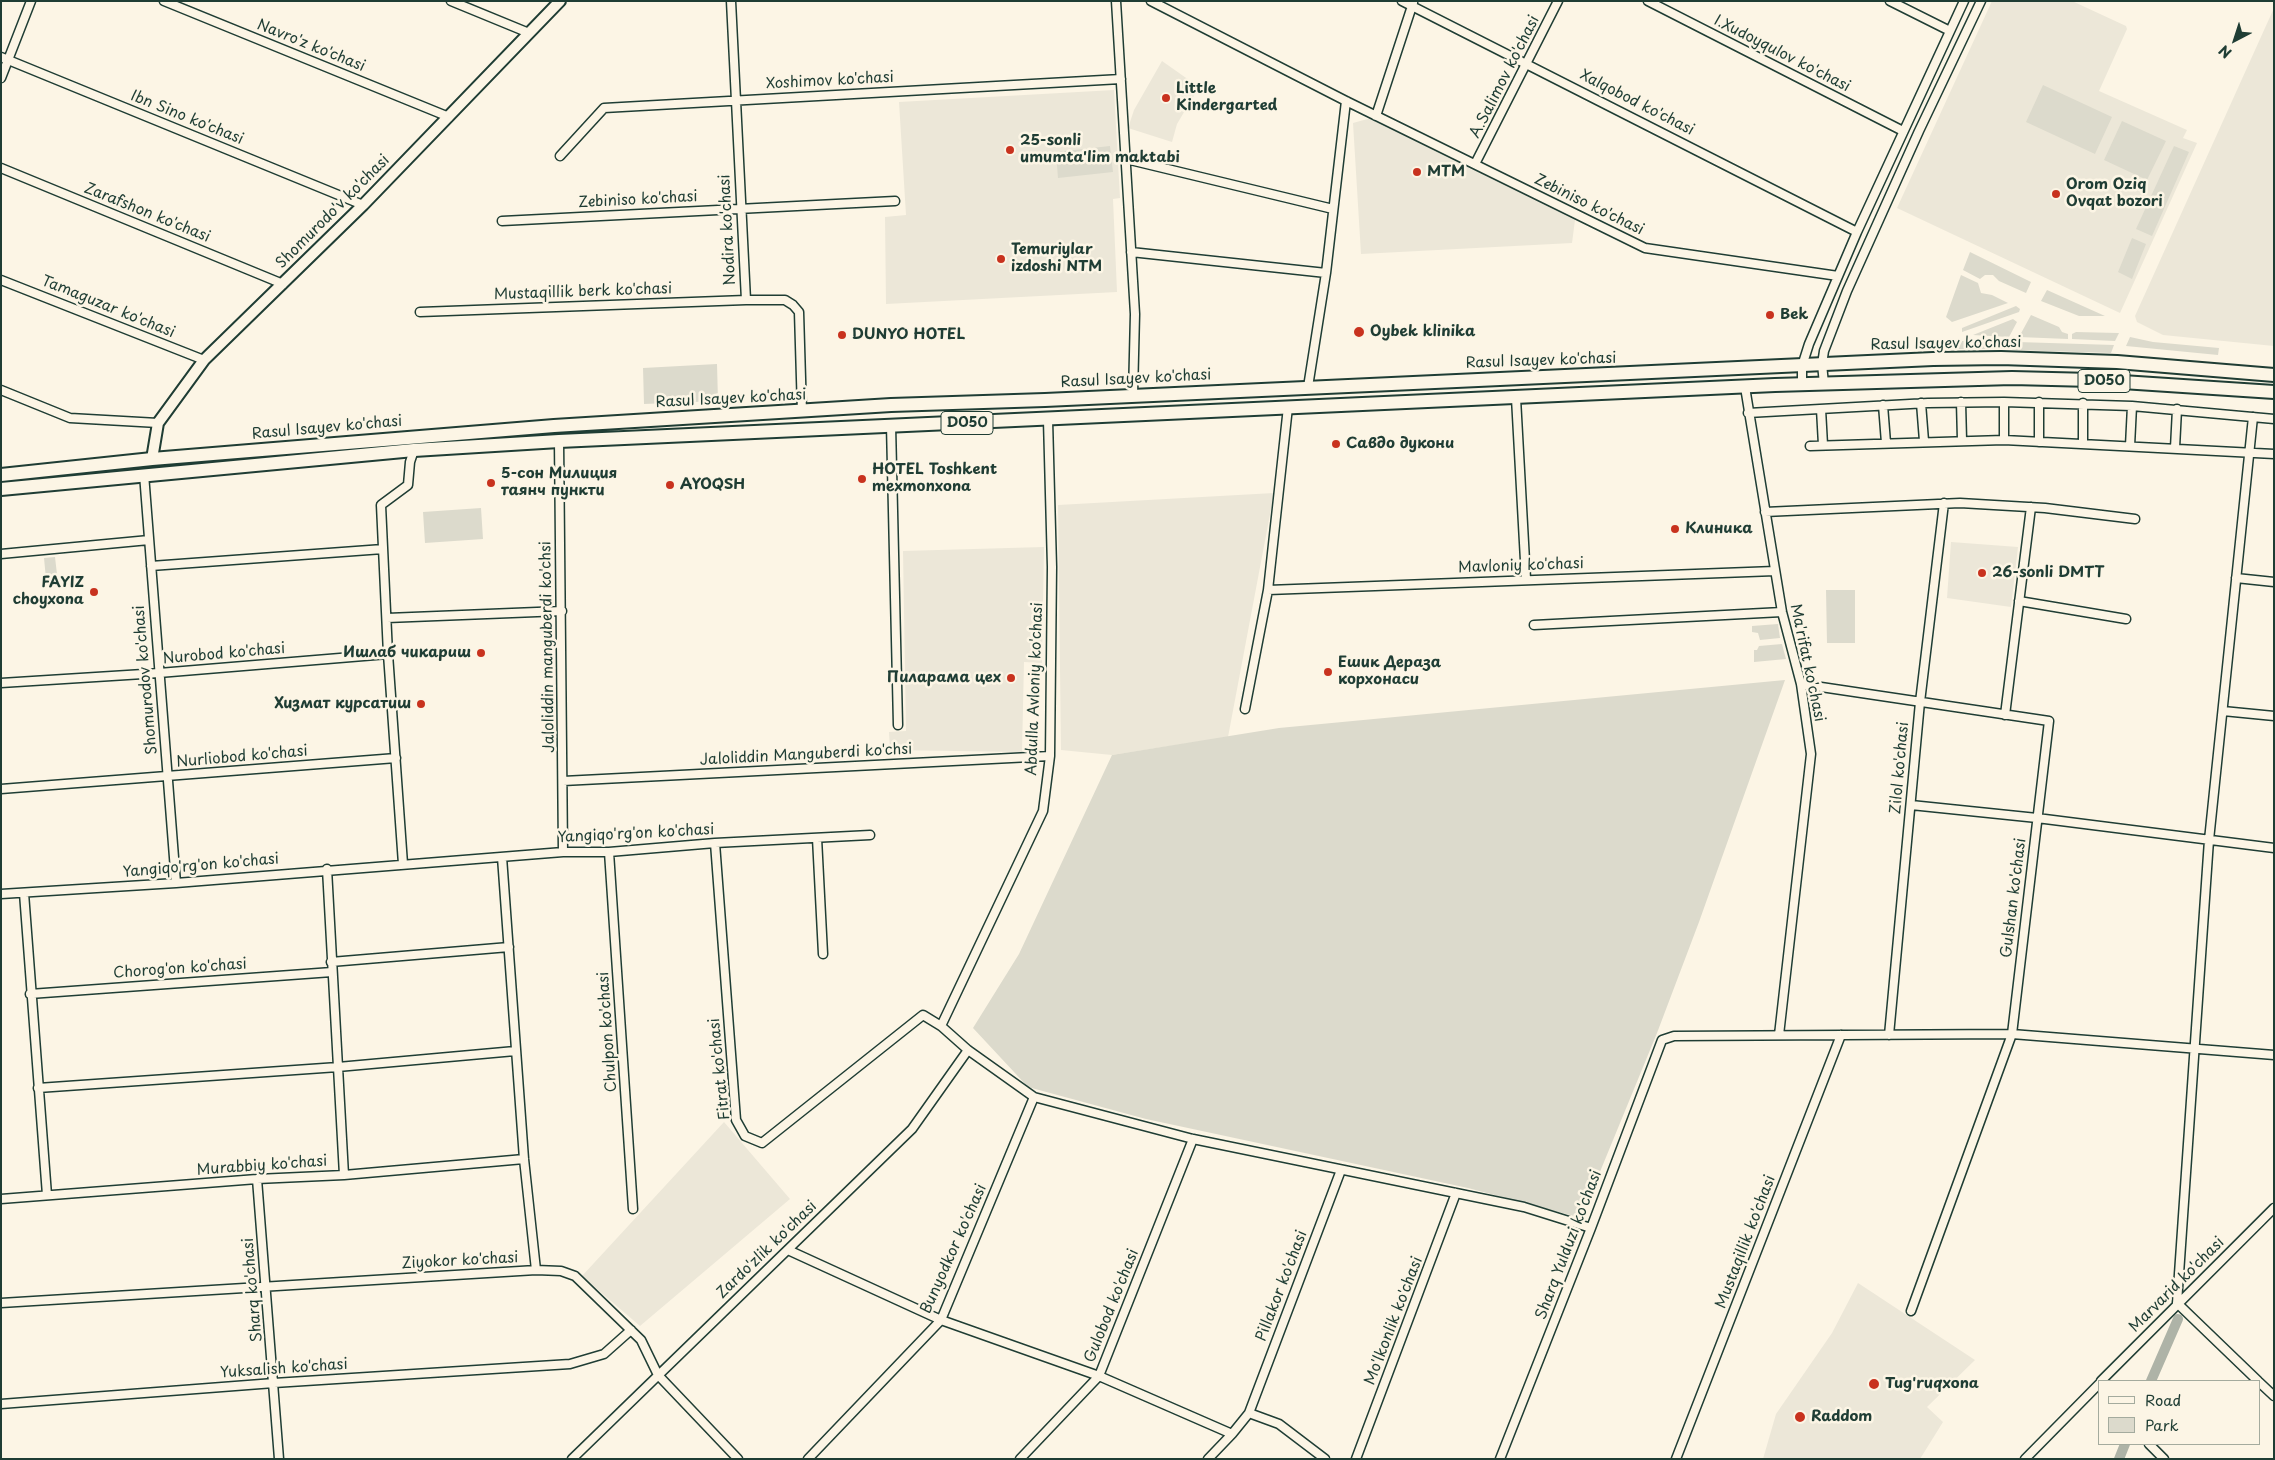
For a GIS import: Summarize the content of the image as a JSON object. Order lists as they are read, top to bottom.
{
  "streets": {
    "main road": ["Rasul Isayev ko'chasi", "D050"],
    "street": [
      "Navro'z ko'chasi",
      "I.Xudoyqulov ko'chasi",
      "A.Salimov ko'chasi",
      "Xoshimov ko'chasi",
      "Xalqobod ko'chasi",
      "Ibn Sino ko'chasi",
      "Zebiniso ko'chasi",
      "Shomurodo'v ko'chasi",
      "Zarafshon ko'chasi",
      "Nodira ko'chasi",
      "Mustaqillik berk ko'chasi",
      "Tamaguzar ko'chasi",
      "Mavloniy ko'chasi",
      "Jaloliddin manguberdi ko'chsi",
      "Nurobod ko'chasi",
      "Ma'rifat ko'chasi",
      "Shomurodov ko'chasi",
      "Abdulla Avloniy ko'chasi",
      "Jaloliddin Manguberdi ko'chsi",
      "Nurliobod ko'chasi",
      "Zilol ko'chasi",
      "Yangiqo'rg'on ko'chasi",
      "Gulshan ko'chasi",
      "Chorog'on ko'chasi",
      "Chulpon ko'chasi",
      "Fitrat ko'chasi",
      "Murabbiy ko'chasi",
      "Mustaqillik ko'chasi",
      "Sharq Yulduzi ko'chasi",
      "Bunyodkor ko'chasi",
      "Zardo'zlik ko'chasi",
      "Ziyokor ko'chasi",
      "Marvarid ko'chasi",
      "Pillakor ko'chasi",
      "Sharq ko'chasi",
      "Gulobod ko'chasi",
      "Mo'lkonlik ko'chasi",
      "Yuksalish ko'chasi"
    ]
  },
  "crossings": [
    ["Navro'z ko'chasi", "Shomurodo'v ko'chasi"],
    ["A.Salimov ko'chasi", "Xalqobod ko'chasi"],
    ["A.Salimov ko'chasi", "Zebiniso ko'chasi"],
    ["Xoshimov ko'chasi", "Nodira ko'chasi"],
    ["Ibn Sino ko'chasi", "Shomurodo'v ko'chasi"],
    ["Zebiniso ko'chasi", "Nodira ko'chasi"],
    ["Shomurodo'v ko'chasi", "Zarafshon ko'chasi"],
    ["Shomurodo'v ko'chasi", "Tamaguzar ko'chasi"],
    ["Shomurodo'v ko'chasi", "Rasul Isayev ko'chasi"],
    ["Nodira ko'chasi", "Mustaqillik berk ko'chasi"],
    ["Nodira ko'chasi", "Rasul Isayev ko'chasi"],
    ["Rasul Isayev ko'chasi", "Jaloliddin manguberdi ko'chsi"],
    ["Rasul Isayev ko'chasi", "Ma'rifat ko'chasi"],
    ["Rasul Isayev ko'chasi", "Shomurodov ko'chasi"],
    ["Rasul Isayev ko'chasi", "Abdulla Avloniy ko'chasi"],
    ["Mavloniy ko'chasi", "Ma'rifat ko'chasi"],
    ["Jaloliddin manguberdi ko'chsi", "Jaloliddin Manguberdi ko'chsi"],
    ["Jaloliddin manguberdi ko'chsi", "Yangiqo'rg'on ko'chasi"],
    ["Nurobod ko'chasi", "Shomurodov ko'chasi"],
    ["Ma'rifat ko'chasi", "Gulshan ko'chasi"],
    ["Ma'rifat ko'chasi", "Sharq Yulduzi ko'chasi"],
    ["Shomurodov ko'chasi", "Nurliobod ko'chasi"],
    ["Shomurodov ko'chasi", "Yangiqo'rg'on ko'chasi"],
    ["Abdulla Avloniy ko'chasi", "Jaloliddin Manguberdi ko'chsi"],
    ["Abdulla Avloniy ko'chasi", "Fitrat ko'chasi"],
    ["Zilol ko'chasi", "Gulshan ko'chasi"],
    ["Yangiqo'rg'on ko'chasi", "Chulpon ko'chasi"],
    ["Yangiqo'rg'on ko'chasi", "Fitrat ko'chasi"],
    ["Yangiqo'rg'on ko'chasi", "Ziyokor ko'chasi"],
    ["Murabbiy ko'chasi", "Ziyokor ko'chasi"],
    ["Murabbiy ko'chasi", "Sharq ko'chasi"],
    ["Ziyokor ko'chasi", "Sharq ko'chasi"],
    ["Sharq ko'chasi", "Yuksalish ko'chasi"]
  ],
  "places": [
    "Little Kindergarted",
    "25-sonli umumta'lim maktabi",
    "MTM",
    "Orom Oziq Ovqat bozori",
    "Temuriylar izdoshi NTM",
    "Bek",
    "Oybek klinika",
    "DUNYO HOTEL",
    "Савдо дукони",
    "HOTEL Toshkent mexmonxona",
    "5-сон Милиция таянч пункти",
    "AYOQSH",
    "Клиника",
    "26-sonli DMTT",
    "FAYIZ choyxona",
    "Ишлаб чикариш",
    "Ешик Дераза корхонаси",
    "Пиларама цех",
    "Хизмат курсатиш",
    "Tug'ruqxona",
    "Raddom"
  ],
  "legend": ["Road", "Park"],
  "north": "bottom left"
}
